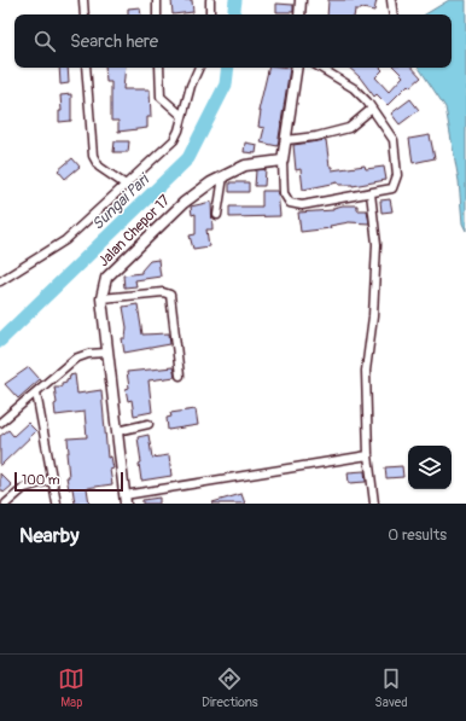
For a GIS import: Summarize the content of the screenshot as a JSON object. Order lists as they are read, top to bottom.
{
  "streets": {
    "street": ["Jalan Chepor 17"]
  },
  "water": ["Sungai Pari"],
  "scale_bar": "100 m",
  "page": {
    "search": "Search here",
    "scale": "100 m",
    "heading": ["Nearby", "0 results"],
    "nav": ["Map", "Directions", "Saved"]
  }
}
